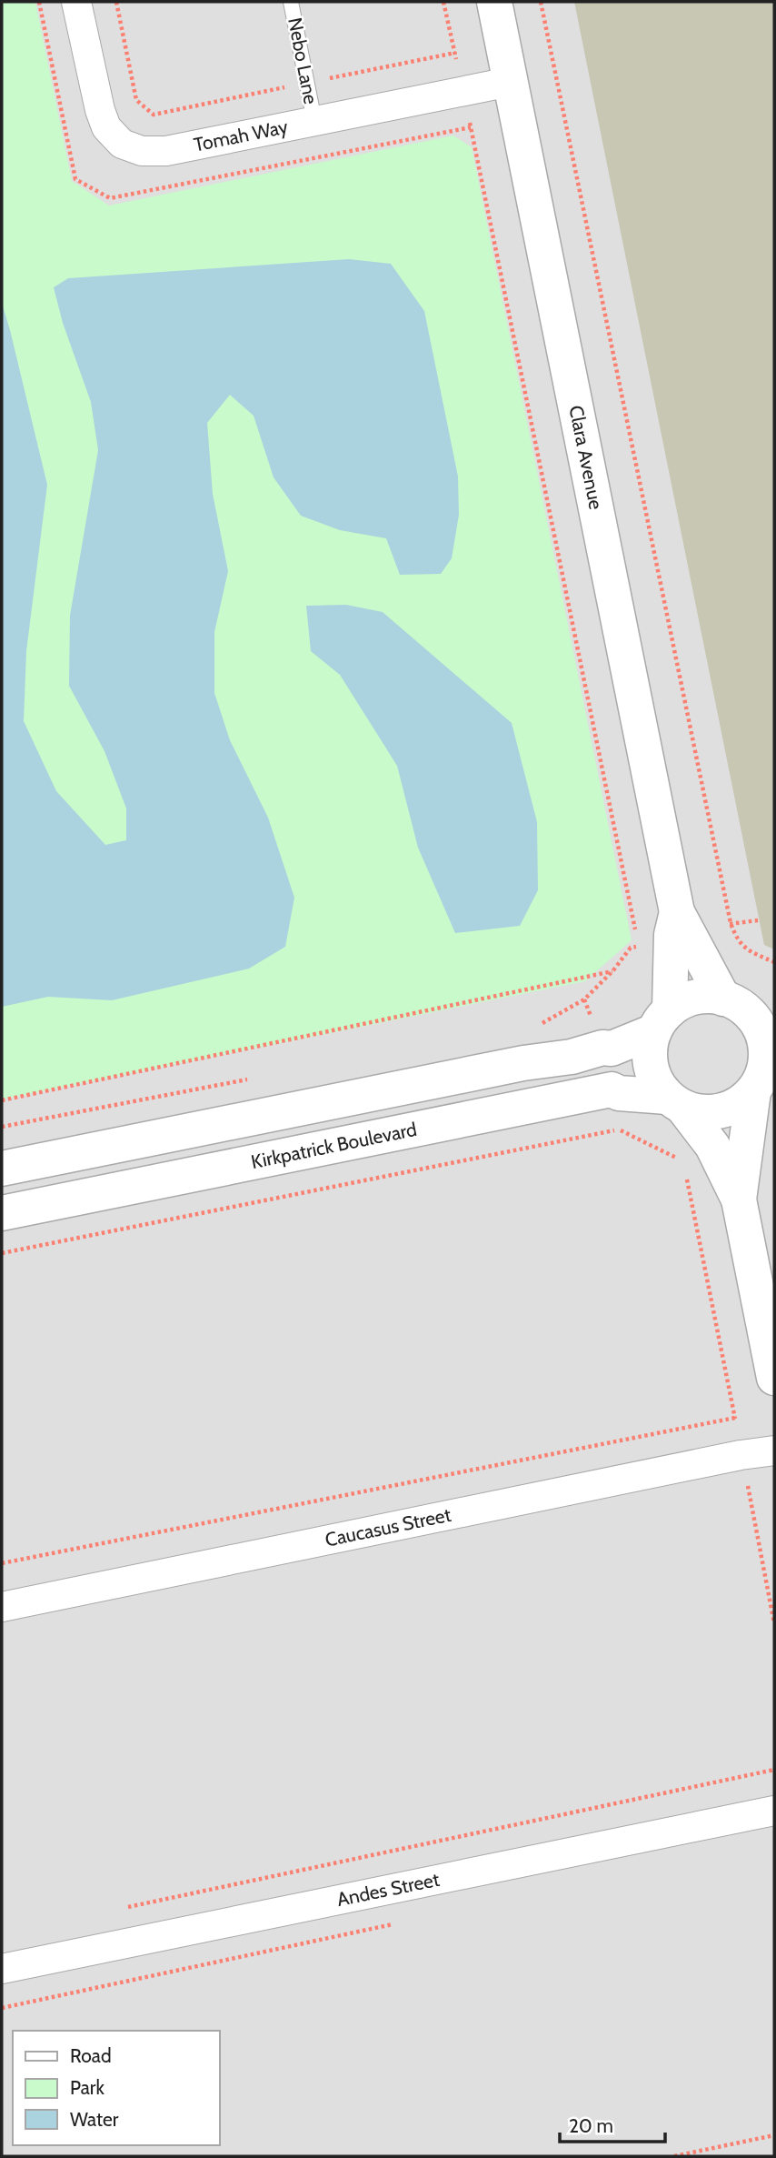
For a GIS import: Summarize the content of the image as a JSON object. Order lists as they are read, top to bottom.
{
  "streets": {
    "street": [
      "Tomah Way",
      "Clara Avenue",
      "Kirkpatrick Boulevard",
      "Caucasus Street",
      "Andes Street"
    ],
    "lane": ["Nebo Lane"]
  },
  "crossings": [
    ["Nebo Lane", "Tomah Way"],
    ["Tomah Way", "Clara Avenue"],
    ["Clara Avenue", "Kirkpatrick Boulevard"]
  ],
  "legend": ["Road", "Park", "Water"],
  "scale_bar": "20 m"
}
